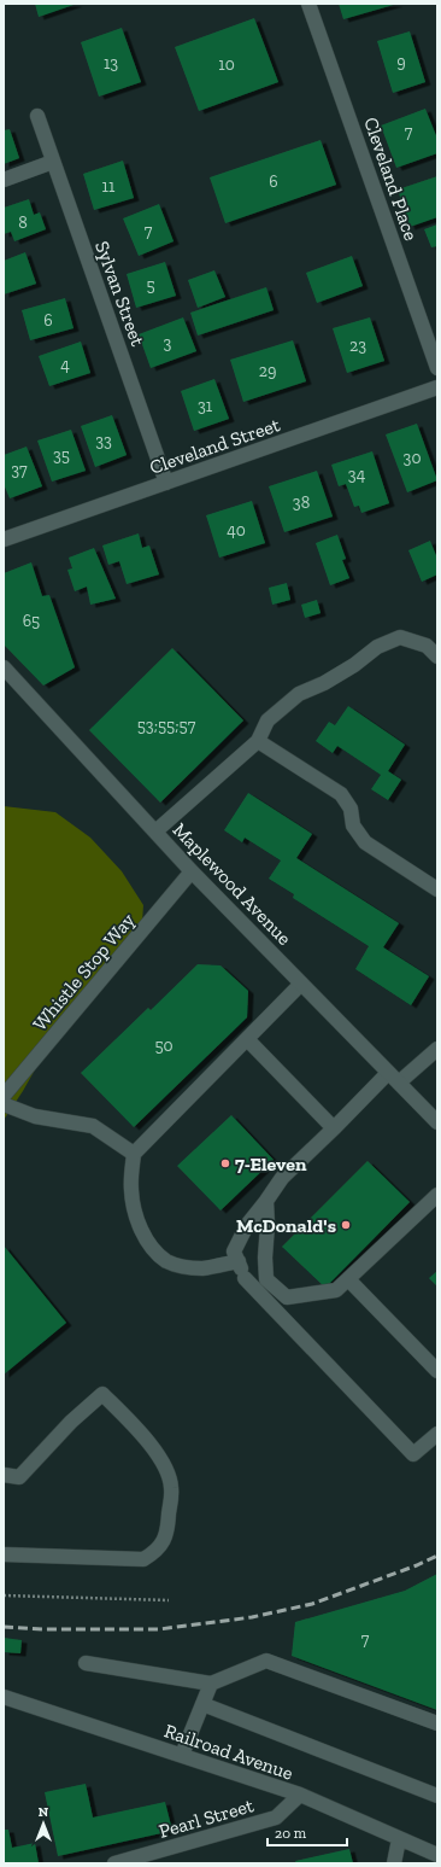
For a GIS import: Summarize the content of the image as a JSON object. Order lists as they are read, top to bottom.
{
  "streets": {
    "street": [
      "Cleveland Place",
      "Sylvan Street",
      "Cleveland Street",
      "Maplewood Avenue",
      "Whistle Stop Way",
      "Railroad Avenue",
      "Pearl Street"
    ]
  },
  "crossings": [
    ["Sylvan Street", "Cleveland Street"],
    ["Maplewood Avenue", "Whistle Stop Way"],
    ["Railroad Avenue", "Pearl Street"]
  ],
  "places": ["7-Eleven", "McDonald's"],
  "house_numbers": [
    "9",
    "13",
    "10",
    "7",
    "6",
    "11",
    "8",
    "7",
    "5",
    "6",
    "3",
    "23",
    "4",
    "29",
    "31",
    "33",
    "35",
    "30",
    "37",
    "34",
    "38",
    "40",
    "65",
    "53;55;57",
    "50",
    "7"
  ],
  "scale_bar": "20 m",
  "north": "top"
}
